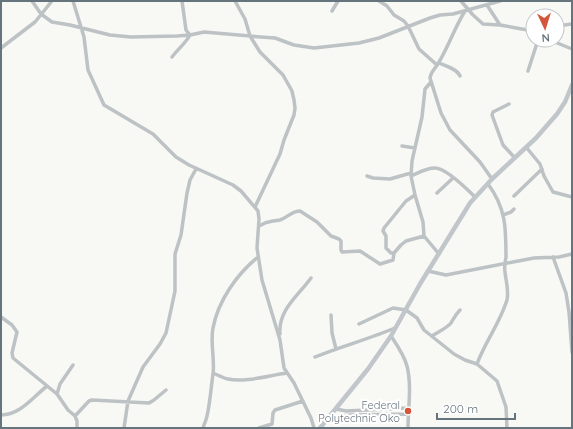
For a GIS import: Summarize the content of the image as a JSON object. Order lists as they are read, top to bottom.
{
  "places": ["Federal Polytechnic Oko"],
  "scale_bar": "200 m",
  "north": "bottom"
}
